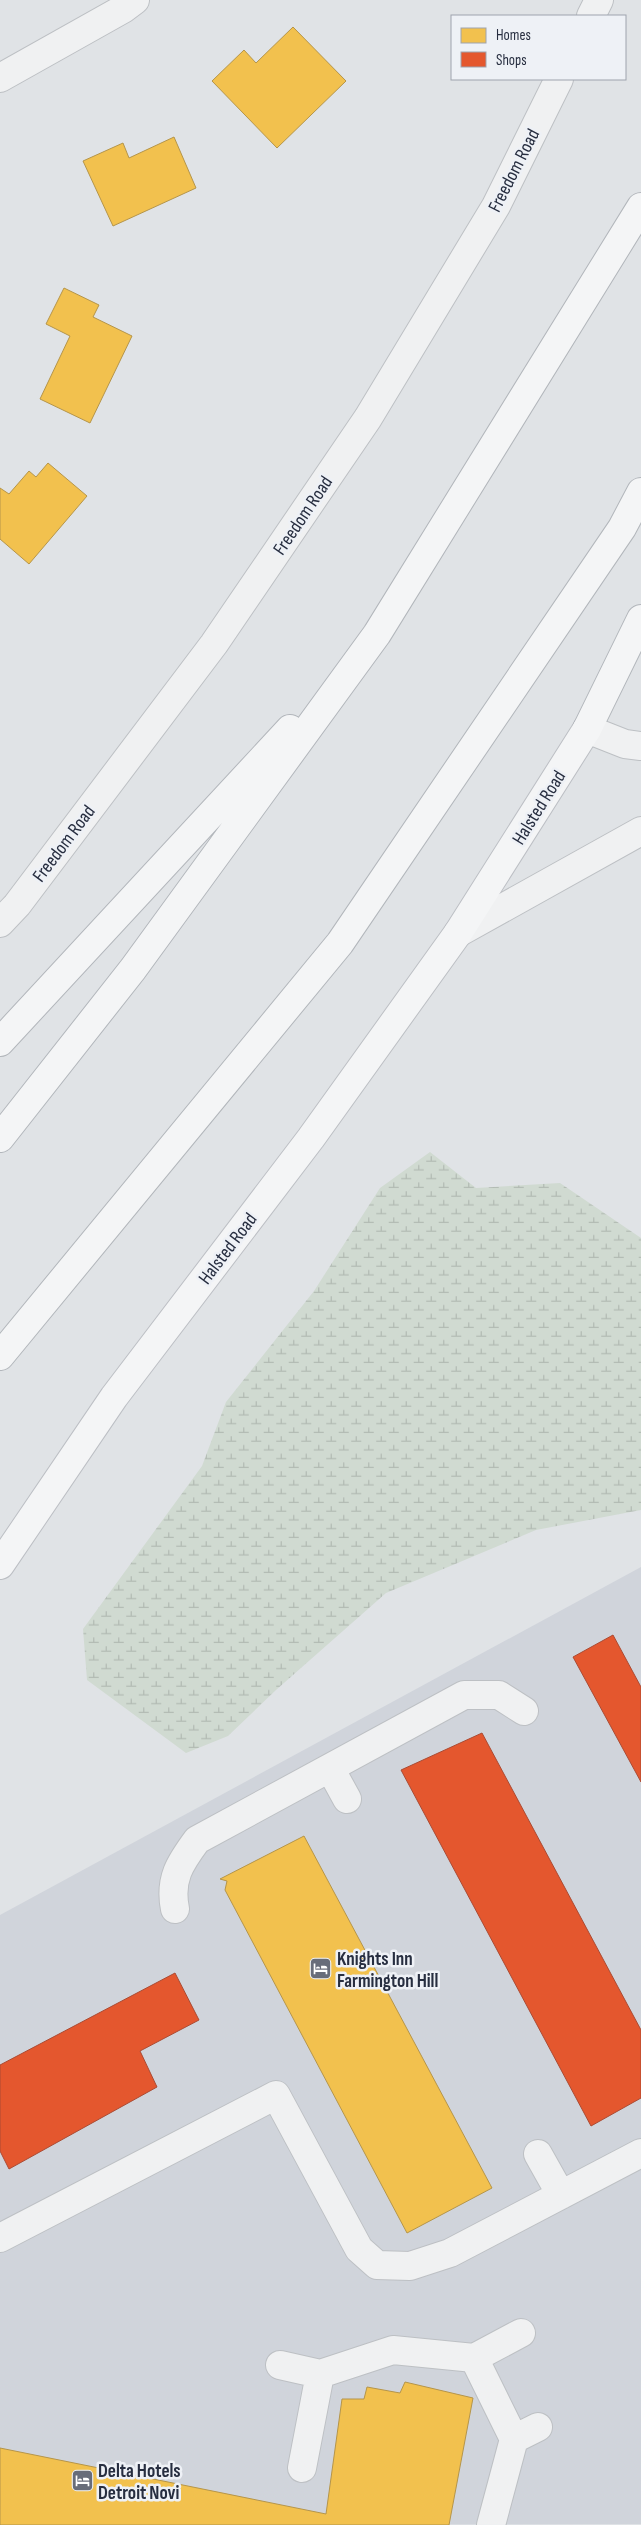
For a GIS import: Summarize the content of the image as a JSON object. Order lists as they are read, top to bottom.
{
  "streets": {
    "main road": ["Halsted Road"],
    "street": ["Freedom Road"]
  },
  "places": {
    "hotel": ["Knights Inn Farmington Hill", "Delta Hotels Detroit Novi"]
  },
  "legend": ["Homes", "Shops"]
}
